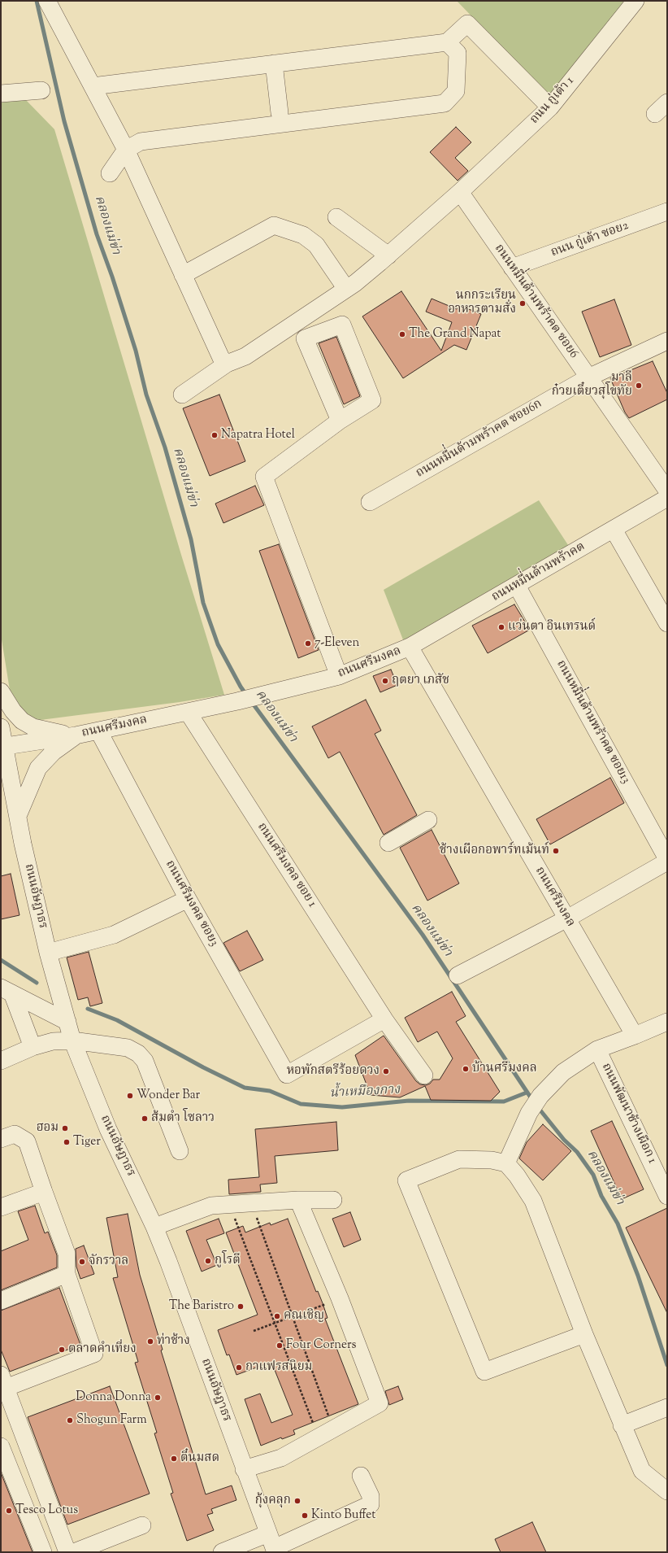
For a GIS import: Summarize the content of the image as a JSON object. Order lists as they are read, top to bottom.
{
  "streets": {
    "street": [
      "ถนน กู่เต้า 1",
      "ถนน กู่เต้า ซอย2",
      "ถนนหมื่่นด้ามพร้าคต ซอย6",
      "ถนนหมื่่นด้ามพร้าคต ซอย6ก",
      "ถนนหมื่่นด้ามพร้าคต",
      "ถนนศรีมงคล",
      "ถนนหมื่่นด้ามพร้าคต ซอย13",
      "ถนนศรีมงคล ซอย 1",
      "ถนนอัษฎาธร",
      "ถนนศรีมงคล ซอย3",
      "ถนนพัฒนาช้างเผือก 1"
    ]
  },
  "crossings": [
    ["ถนน กู่เต้า 1", "ถนนหมื่่นด้ามพร้าคต ซอย6"],
    ["ถนน กู่เต้า ซอย2", "ถนนหมื่่นด้ามพร้าคต ซอย6"],
    ["ถนนหมื่่นด้ามพร้าคต ซอย6", "ถนนหมื่่นด้ามพร้าคต ซอย6ก"],
    ["ถนนหมื่่นด้ามพร้าคต", "ถนนศรีมงคล"],
    ["ถนนหมื่่นด้ามพร้าคต", "ถนนหมื่่นด้ามพร้าคต ซอย13"],
    ["ถนนศรีมงคล", "ถนนศรีมงคล ซอย 1"],
    ["ถนนศรีมงคล", "ถนนอัษฎาธร"],
    ["ถนนศรีมงคล", "ถนนศรีมงคล ซอย3"],
    ["ถนนศรีมงคล ซอย 1", "ถนนศรีมงคล ซอย3"]
  ],
  "water": ["คลองแม่ข่า", "น้ำเหมืองกาง"],
  "places": [
    "นกกระเรียน อาหารตามสั่ง",
    "The Grand Napat",
    "มาลี ก๋วยเตี๋ยวสุโขทัย",
    "Napatra Hotel",
    "แว่นตา อินเทรนด์",
    "7-Eleven",
    "ฤตยา เภสัช",
    "ช้างเผือกอพาร์ทเม้นท์",
    "บ้านศรีมงคล",
    "หอพักสตรีร้อยดวง",
    "Wonder Bar",
    "ส้มตำ โซลาว",
    "ฮอม",
    "Tiger",
    "กูโรตี",
    "จักรวาล",
    "The Baristro",
    "คณเชิญ",
    "ท่าช้าง",
    "Four Corners",
    "ตลาดคำเที่ยง",
    "กาแฟรสนิยม",
    "Donna Donna",
    "Shogun Farm",
    "ตี๋นมสด",
    "กุ้งคลุก",
    "Tesco Lotus",
    "Kinto Buffet"
  ]
}
